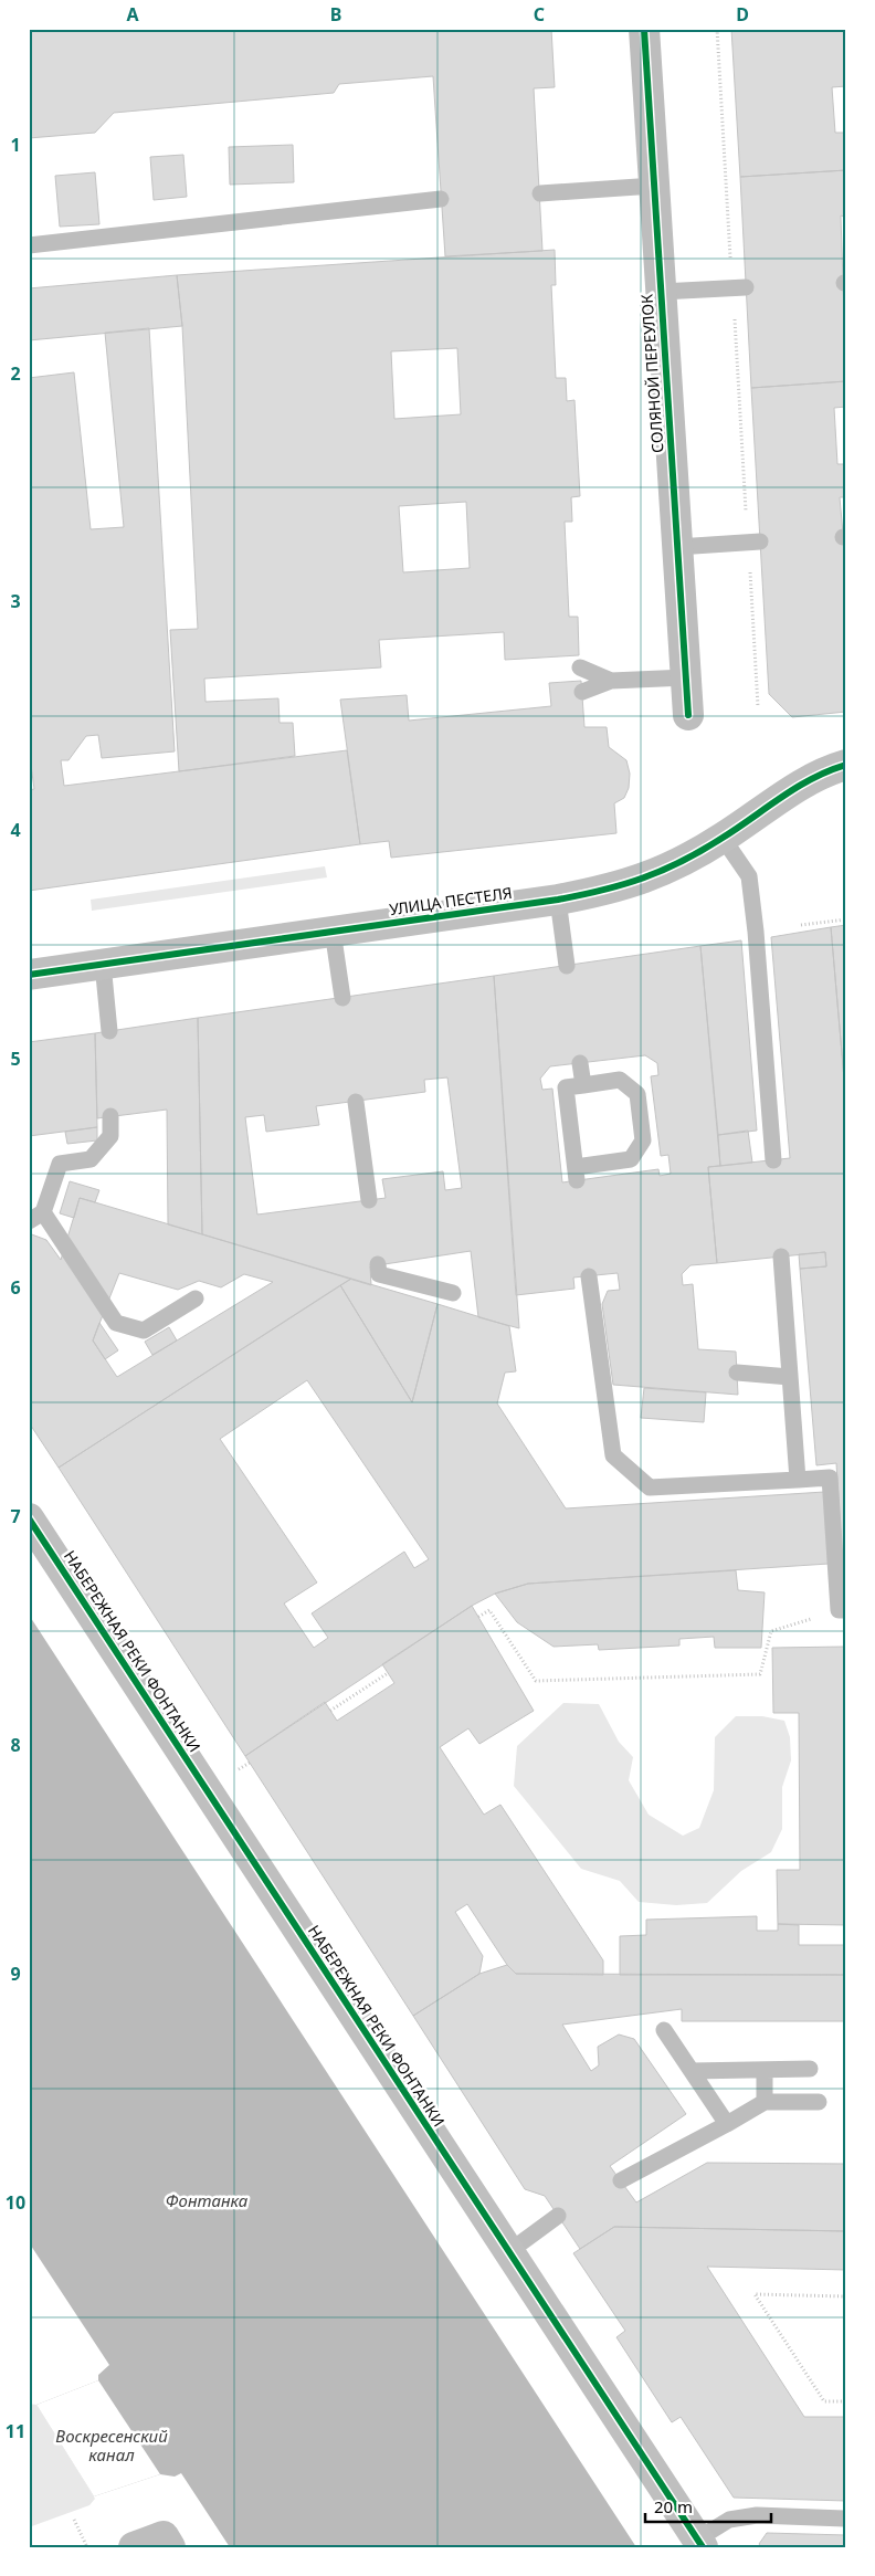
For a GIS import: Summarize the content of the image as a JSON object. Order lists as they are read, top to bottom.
{
  "streets": {
    "main road": ["УЛИЦА ПЕСТЕЛЯ", "НАБЕРЕЖНАЯ РЕКИ ФОНТАНКИ"],
    "street": ["СОЛЯНОЙ ПЕРЕУЛОК"]
  },
  "water": ["Фонтанка", "Воскресенский канал"],
  "scale_bar": "20 m",
  "grid": {
    "columns": [
      "A",
      "B",
      "C",
      "D"
    ],
    "rows": [
      "1",
      "2",
      "3",
      "4",
      "5",
      "6",
      "7",
      "8",
      "9",
      "10",
      "11"
    ]
  }
}
